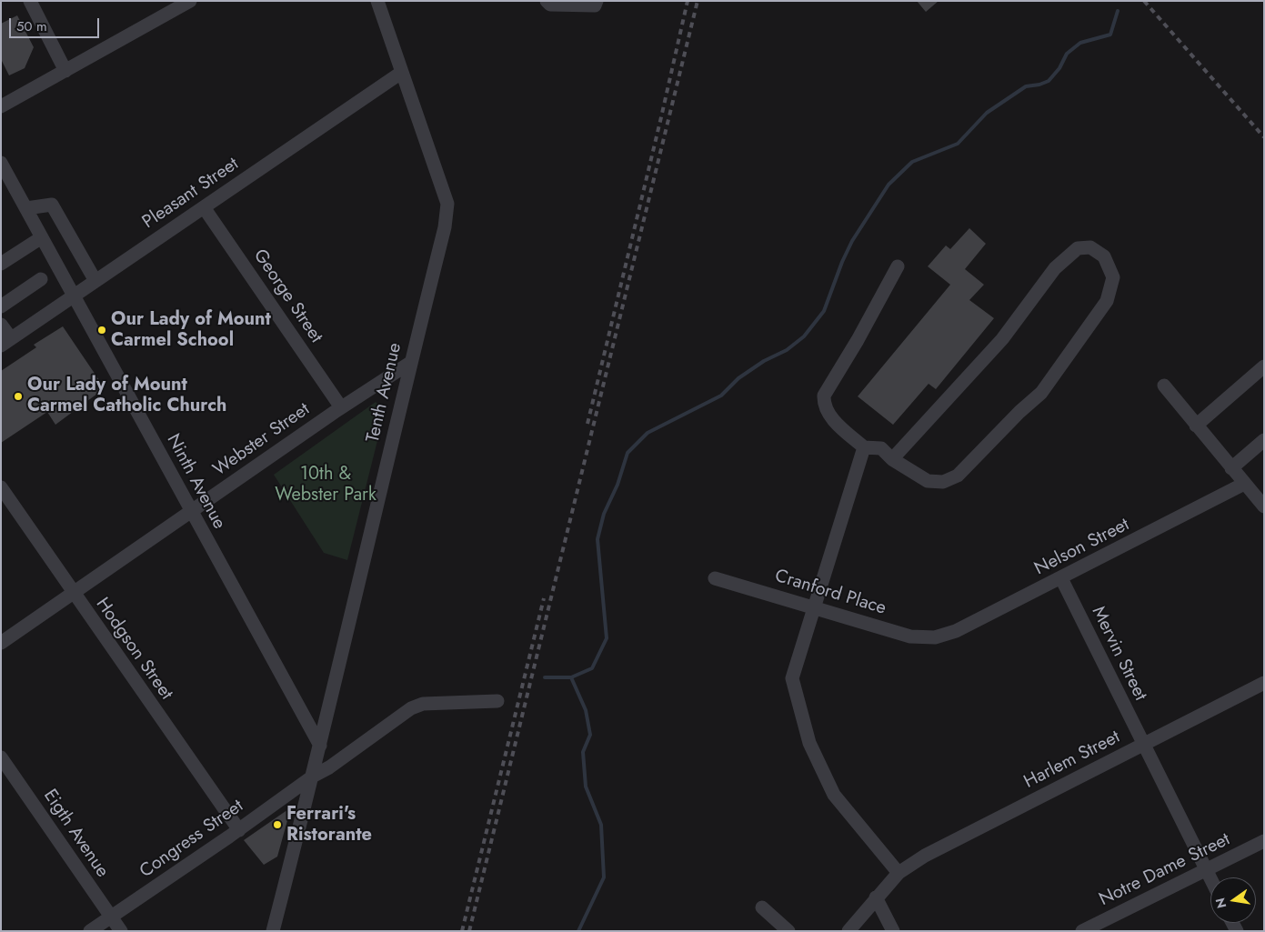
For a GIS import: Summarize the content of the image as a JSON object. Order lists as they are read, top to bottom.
{
  "streets": {
    "street": [
      "Pleasant Street",
      "George Street",
      "Tenth Avenue",
      "Webster Street",
      "Ninth Avenue",
      "Nelson Street",
      "Cranford Place",
      "Hodgson Street",
      "Mervin Street",
      "Harlem Street",
      "Eigth Avenue",
      "Congress Street",
      "Notre Dame Street"
    ]
  },
  "crossings": [
    ["Pleasant Street", "George Street"],
    ["Pleasant Street", "Tenth Avenue"],
    ["Pleasant Street", "Ninth Avenue"],
    ["George Street", "Webster Street"],
    ["Tenth Avenue", "Webster Street"],
    ["Tenth Avenue", "Ninth Avenue"],
    ["Tenth Avenue", "Congress Street"],
    ["Webster Street", "Ninth Avenue"],
    ["Webster Street", "Hodgson Street"],
    ["Nelson Street", "Cranford Place"],
    ["Nelson Street", "Mervin Street"],
    ["Hodgson Street", "Congress Street"],
    ["Mervin Street", "Harlem Street"],
    ["Mervin Street", "Notre Dame Street"],
    ["Eigth Avenue", "Congress Street"]
  ],
  "parks": ["10th & Webster Park"],
  "places": ["Our Lady of Mount Carmel School", "Our Lady of Mount Carmel Catholic Church", "Ferrari's Ristorante"],
  "scale_bar": "50 m",
  "north": "left"
}
